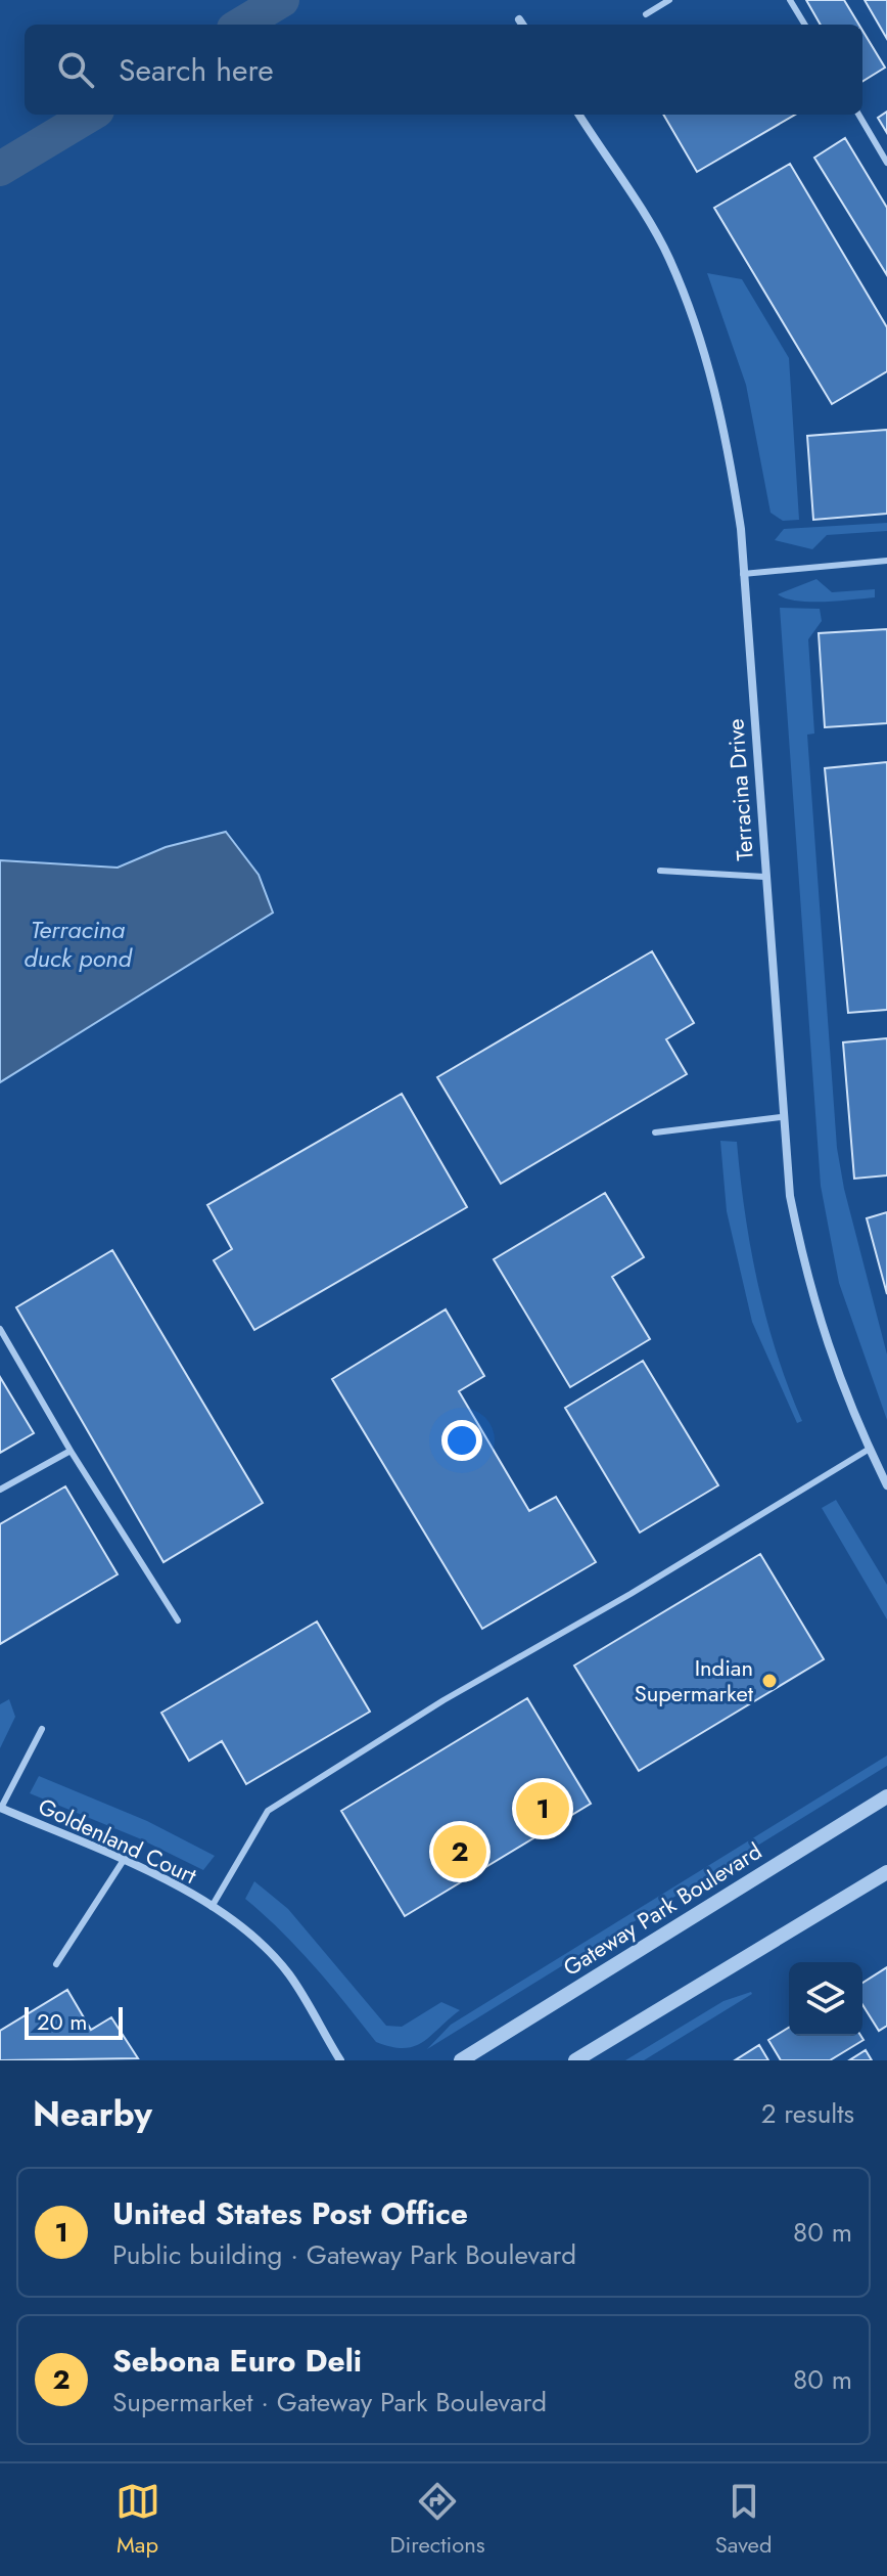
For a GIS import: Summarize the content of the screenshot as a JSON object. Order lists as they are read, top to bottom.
{
  "streets": {
    "street": ["Terracina Drive", "Goldenland Court", "Gateway Park Boulevard"]
  },
  "water": ["Terracina duck pond"],
  "places": ["Indian Supermarket"],
  "scale_bar": "20 m",
  "page": {
    "search": "Search here",
    "pins": ["1", "2"],
    "scale": "20 m",
    "heading": ["Nearby", "2 results"],
    "list": [
      {
        "mark": "1",
        "name": "United States Post Office",
        "note": "Public building · Gateway Park Boulevard",
        "value": "80 m"
      },
      {
        "mark": "2",
        "name": "Sebona Euro Deli",
        "note": "Supermarket · Gateway Park Boulevard",
        "value": "80 m"
      }
    ],
    "nav": ["Map", "Directions", "Saved"]
  }
}
